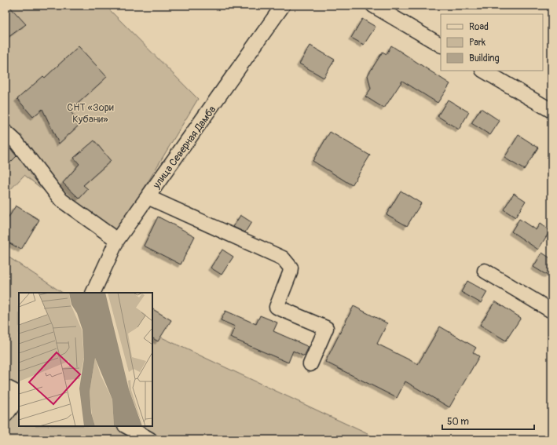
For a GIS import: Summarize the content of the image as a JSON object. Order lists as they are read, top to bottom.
{
  "streets": {
    "street": ["улица Северная Дамба"]
  },
  "parks": ["СНТ «Зори Кубани»"],
  "legend": ["Road", "Park", "Building"],
  "scale_bar": "50 m"
}
